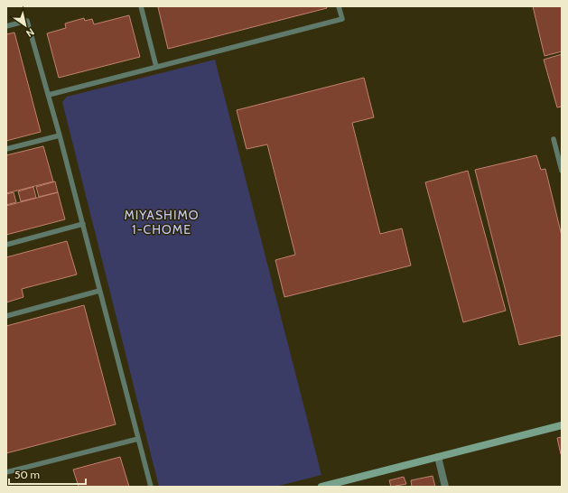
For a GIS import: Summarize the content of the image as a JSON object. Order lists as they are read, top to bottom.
{
  "districts": ["MIYASHIMO 1-CHOME"],
  "scale_bar": "50 m",
  "north": "bottom right"
}
